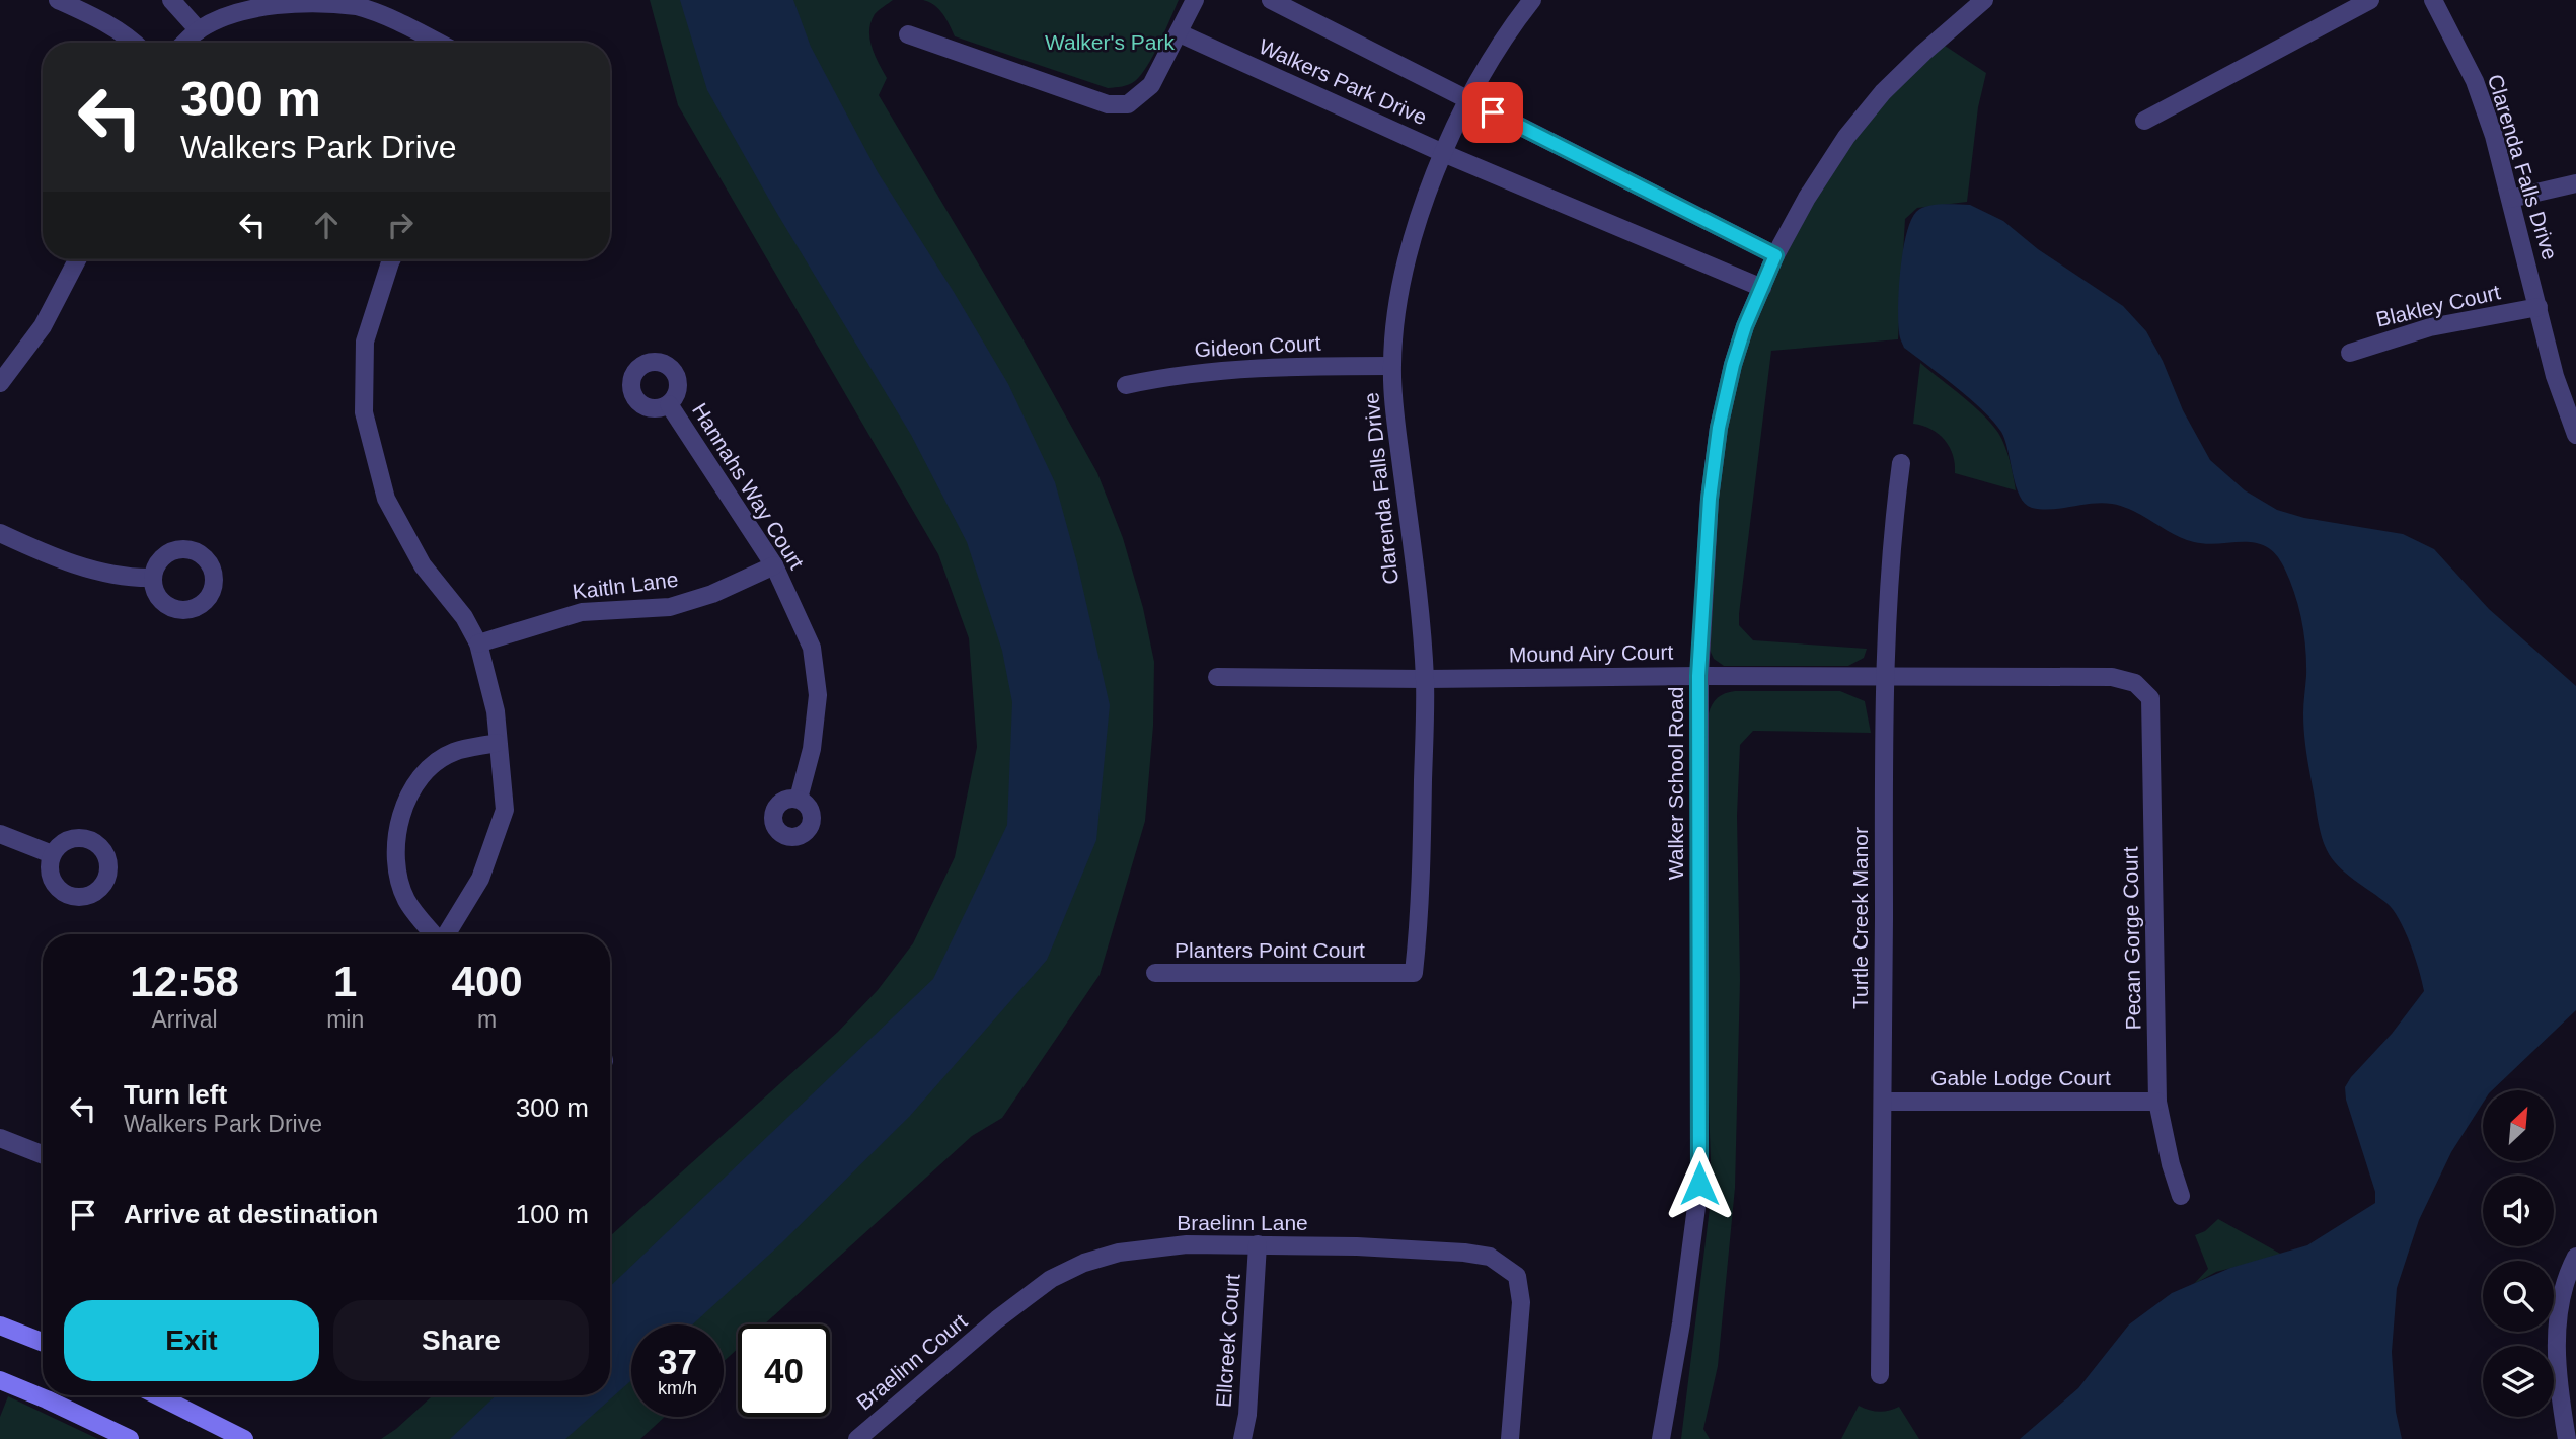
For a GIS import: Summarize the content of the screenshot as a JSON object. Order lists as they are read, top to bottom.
{
  "streets": {
    "street": [
      "Walkers Park Drive",
      "Clarenda Falls Drive",
      "Blakley Court",
      "Gideon Court",
      "Hannahs Way Court",
      "Kaitln Lane",
      "Mound Airy Court",
      "Walker School Road",
      "Turtle Creek Manor",
      "Pecan Gorge Court",
      "Planters Point Court",
      "Gable Lodge Court",
      "Braelinn Lane",
      "Ellcreek Court",
      "Braelinn Court"
    ]
  },
  "crossings": [
    ["Walkers Park Drive", "Clarenda Falls Drive"],
    ["Walkers Park Drive", "Walker School Road"],
    ["Clarenda Falls Drive", "Blakley Court"],
    ["Clarenda Falls Drive", "Gideon Court"],
    ["Clarenda Falls Drive", "Mound Airy Court"],
    ["Clarenda Falls Drive", "Planters Point Court"],
    ["Hannahs Way Court", "Kaitln Lane"],
    ["Mound Airy Court", "Walker School Road"],
    ["Mound Airy Court", "Turtle Creek Manor"],
    ["Mound Airy Court", "Pecan Gorge Court"],
    ["Turtle Creek Manor", "Gable Lodge Court"],
    ["Pecan Gorge Court", "Gable Lodge Court"],
    ["Braelinn Lane", "Ellcreek Court"],
    ["Braelinn Lane", "Braelinn Court"]
  ],
  "parks": ["Walker's Park"],
  "north": "top right",
  "page": {
    "turn": ["300 m", "Walkers Park Drive"],
    "eta": [
      "12:58",
      "Arrival",
      "1",
      "min",
      "400",
      "m"
    ],
    "list": [
      {
        "name": "Turn left",
        "note": "Walkers Park Drive",
        "value": "300 m"
      },
      {
        "name": "Arrive at destination",
        "value": "100 m"
      }
    ],
    "buttons": ["Exit", "Share"],
    "speed": "37 km/h",
    "limit": "40"
  }
}
